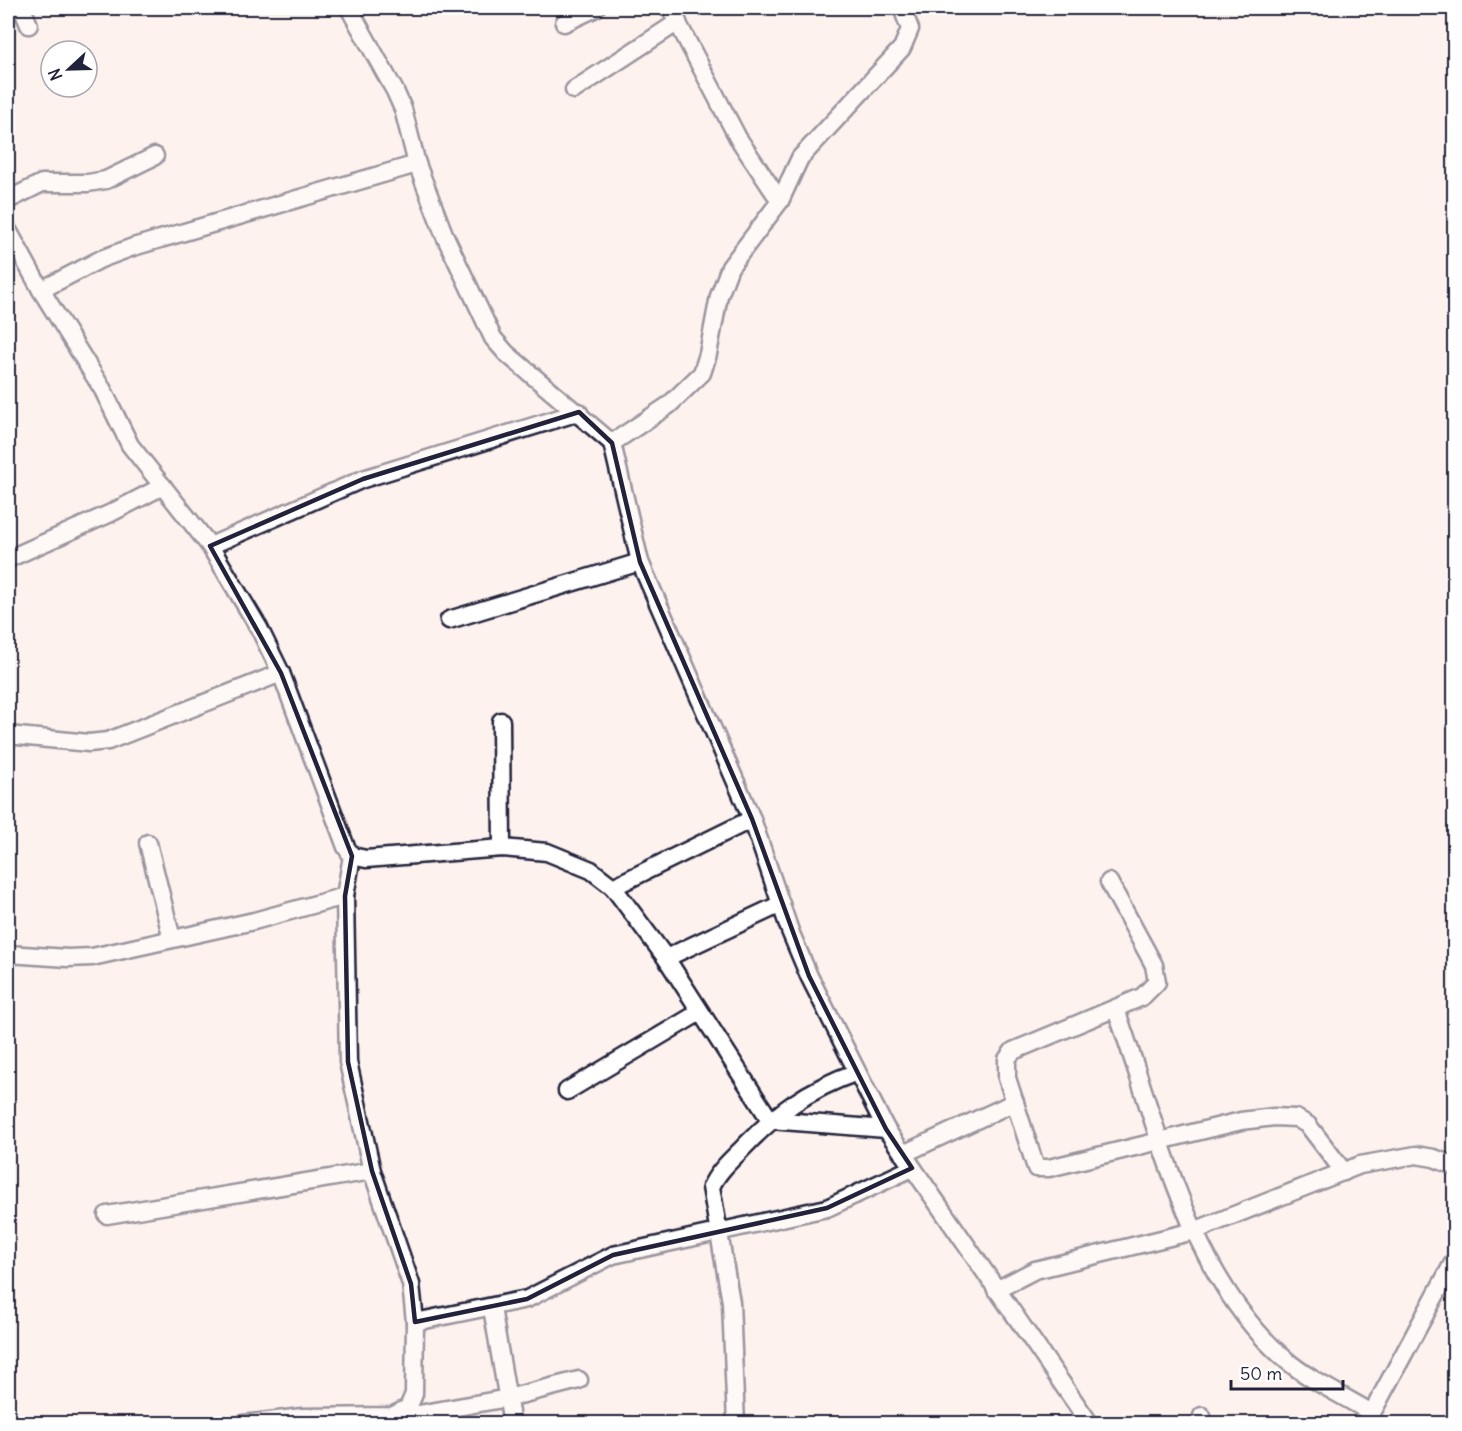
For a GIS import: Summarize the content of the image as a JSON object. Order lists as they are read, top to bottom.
{
  "scale_bar": "50 m",
  "north": "left"
}
